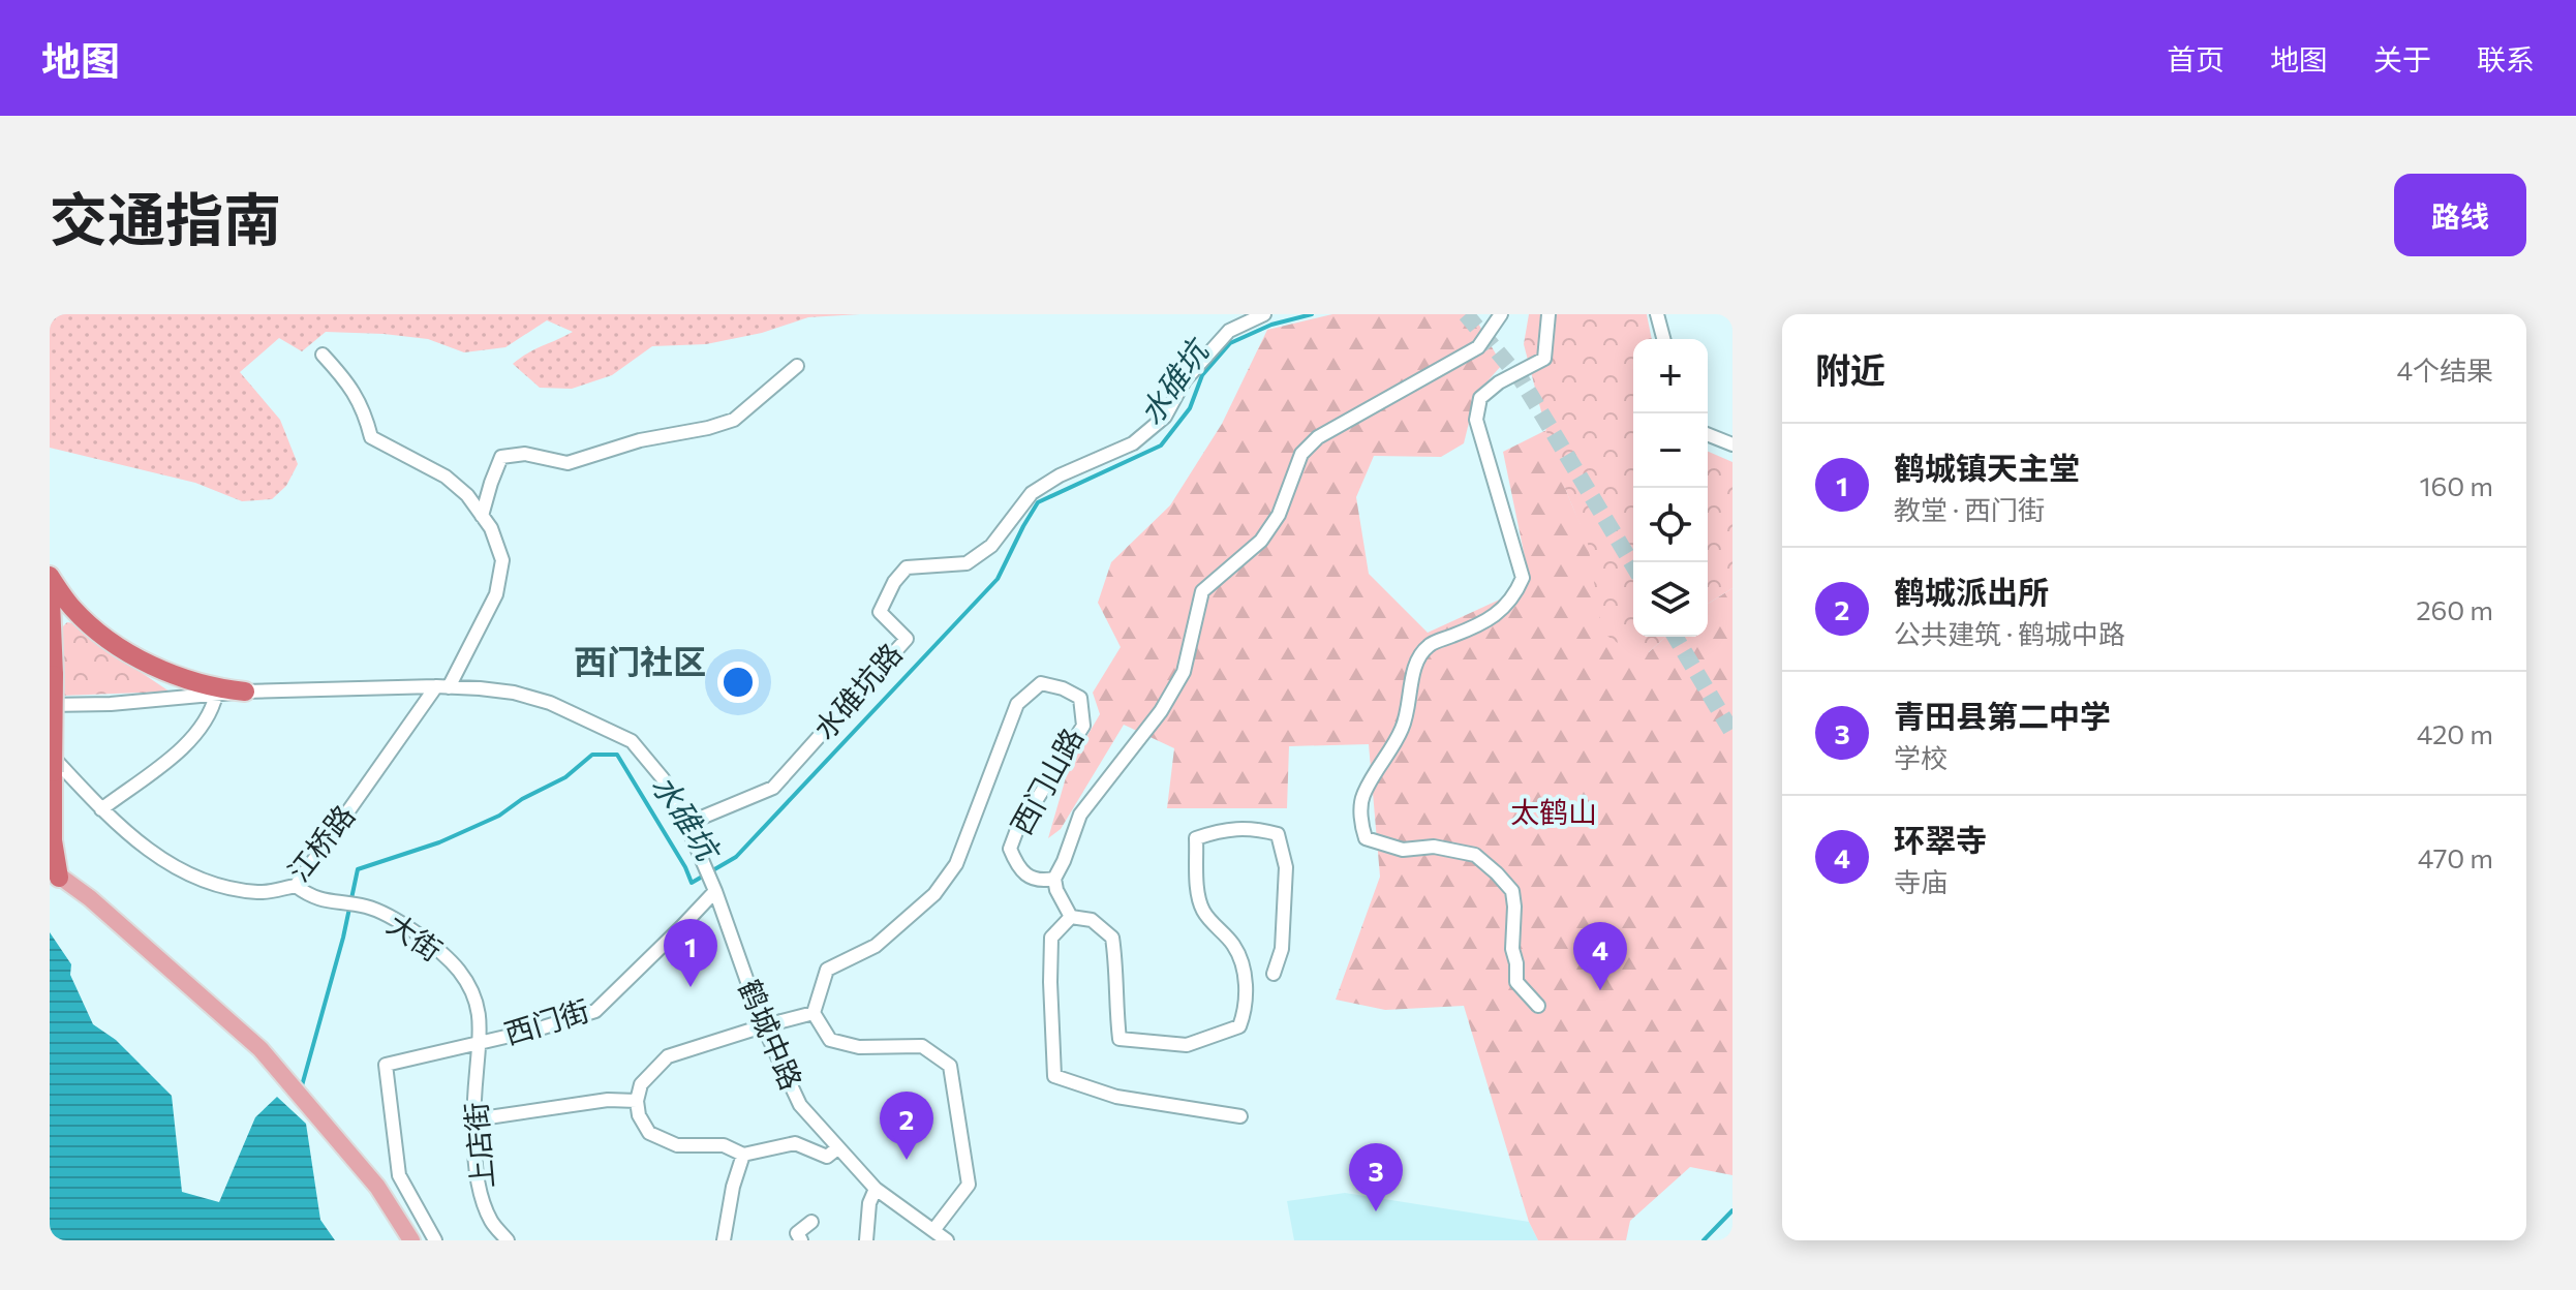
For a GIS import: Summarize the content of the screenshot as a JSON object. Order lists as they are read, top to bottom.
{
  "streets": {
    "street": [
      "水碓坑路",
      "西门山路",
      "江桥路",
      "大街",
      "西门街",
      "鹤城中路",
      "上店街"
    ]
  },
  "crossings": [
    ["水碓坑路", "鹤城中路"],
    ["江桥路", "大街"],
    ["江桥路", "鹤城中路"],
    ["大街", "西门街"],
    ["大街", "上店街"],
    ["西门街", "鹤城中路"],
    ["西门街", "上店街"]
  ],
  "districts": ["西门社区"],
  "water": ["水碓坑"],
  "parks": ["太鹤山"],
  "page": {
    "header": "地图",
    "nav": [
      "首页",
      "地图",
      "关于",
      "联系"
    ],
    "title": "交通指南",
    "buttons": "路线",
    "heading": ["附近", "4个结果"],
    "map_buttons": ["+", "−"],
    "list": [
      {
        "mark": "1",
        "name": "鹤城镇天主堂",
        "note": "教堂 · 西门街",
        "value": "160 m"
      },
      {
        "mark": "2",
        "name": "鹤城派出所",
        "note": "公共建筑 · 鹤城中路",
        "value": "260 m"
      },
      {
        "mark": "3",
        "name": "青田县第二中学",
        "note": "学校",
        "value": "420 m"
      },
      {
        "mark": "4",
        "name": "环翠寺",
        "note": "寺庙",
        "value": "470 m"
      }
    ],
    "pins": [
      "1",
      "4",
      "2",
      "3"
    ]
  }
}
